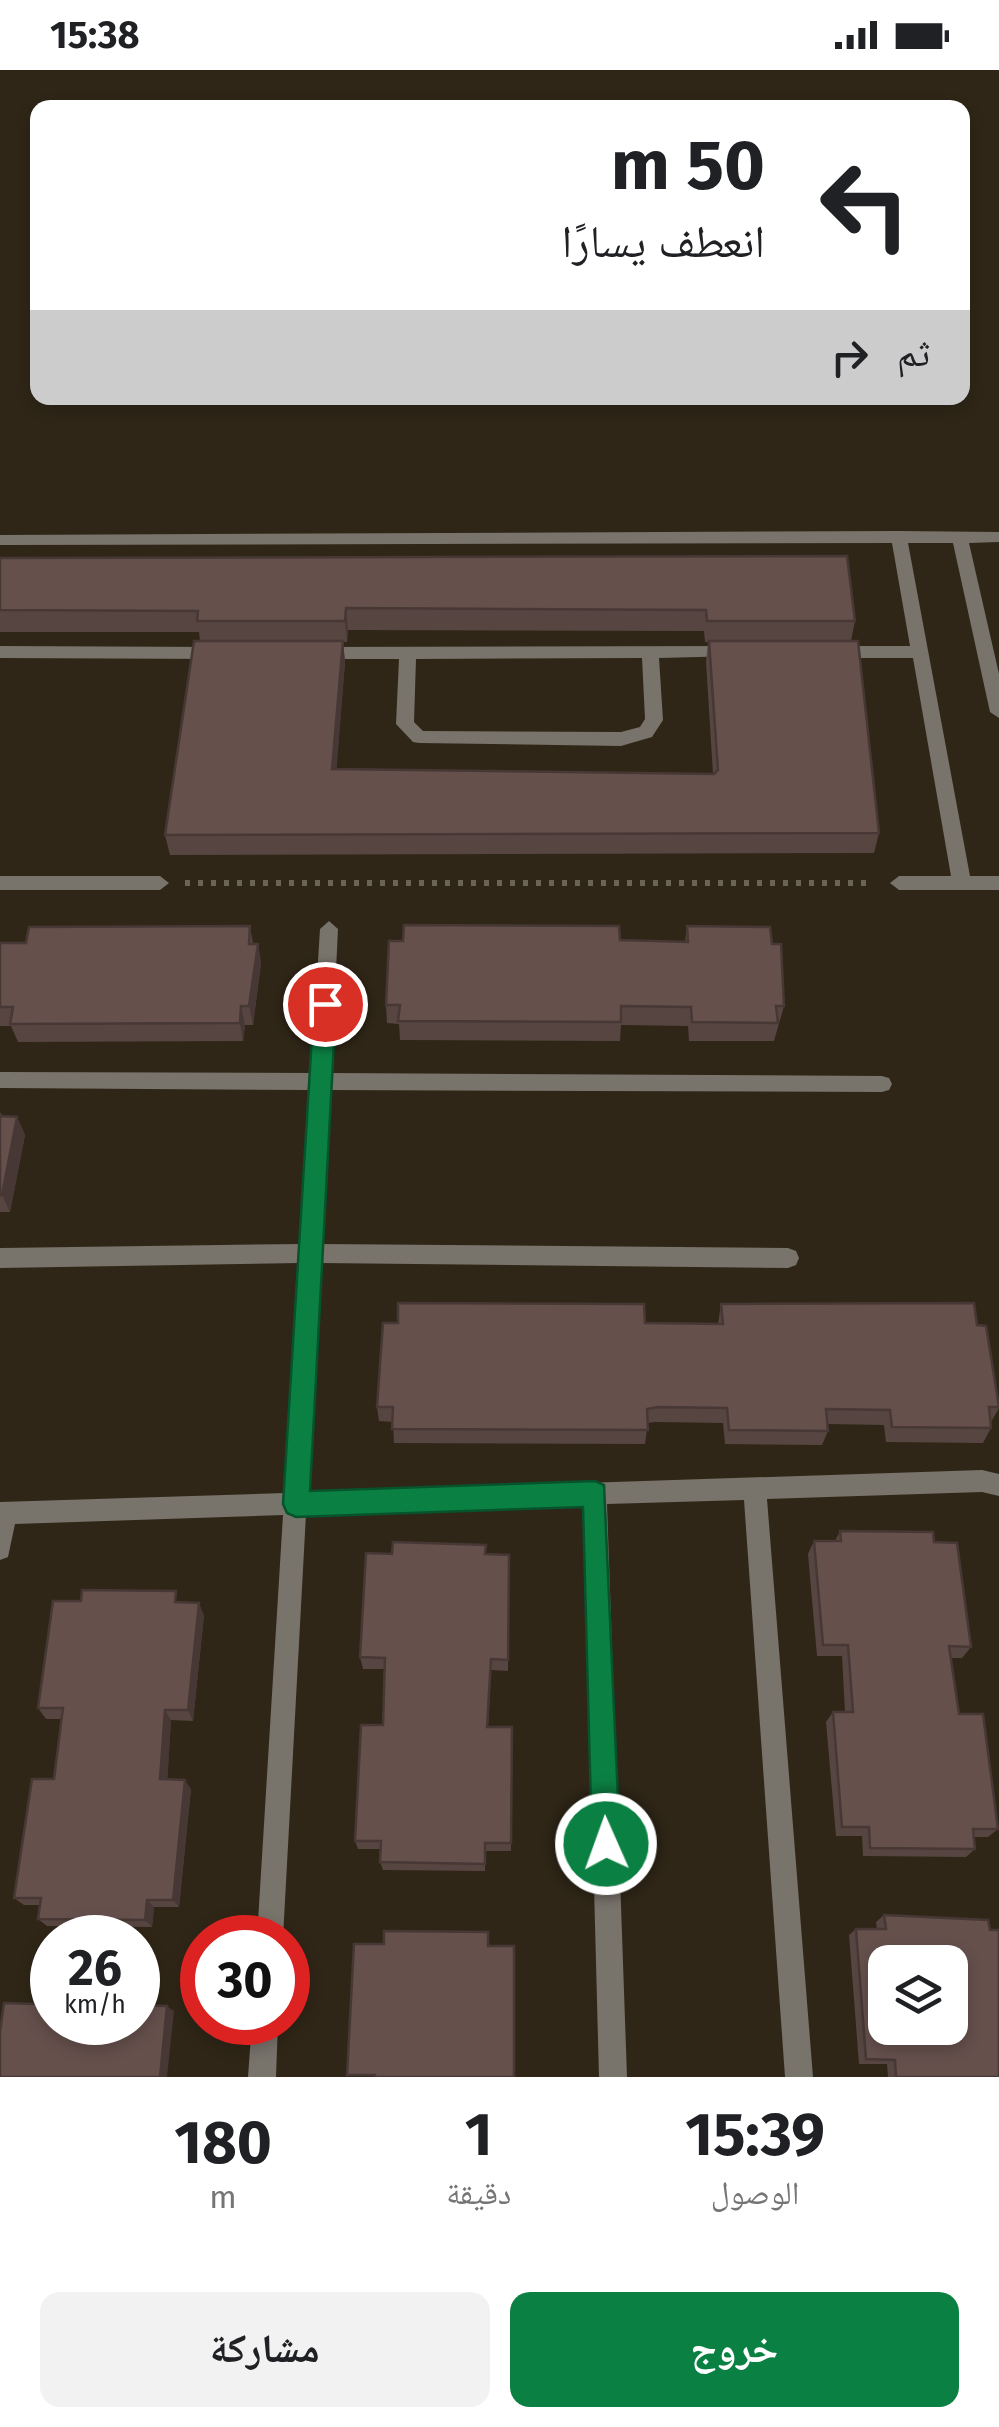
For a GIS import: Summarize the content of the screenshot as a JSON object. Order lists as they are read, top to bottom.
{
  "page": {
    "status": "15:38",
    "turn": ["50 m", "انعطف يسارًا"],
    "then": "ثم",
    "speed": "26 km/h",
    "limit": "30",
    "eta": [
      "15:39",
      "الوصول",
      "1",
      "دقيقة",
      "180",
      "m"
    ],
    "buttons": ["خروج", "مشاركة"]
  }
}
